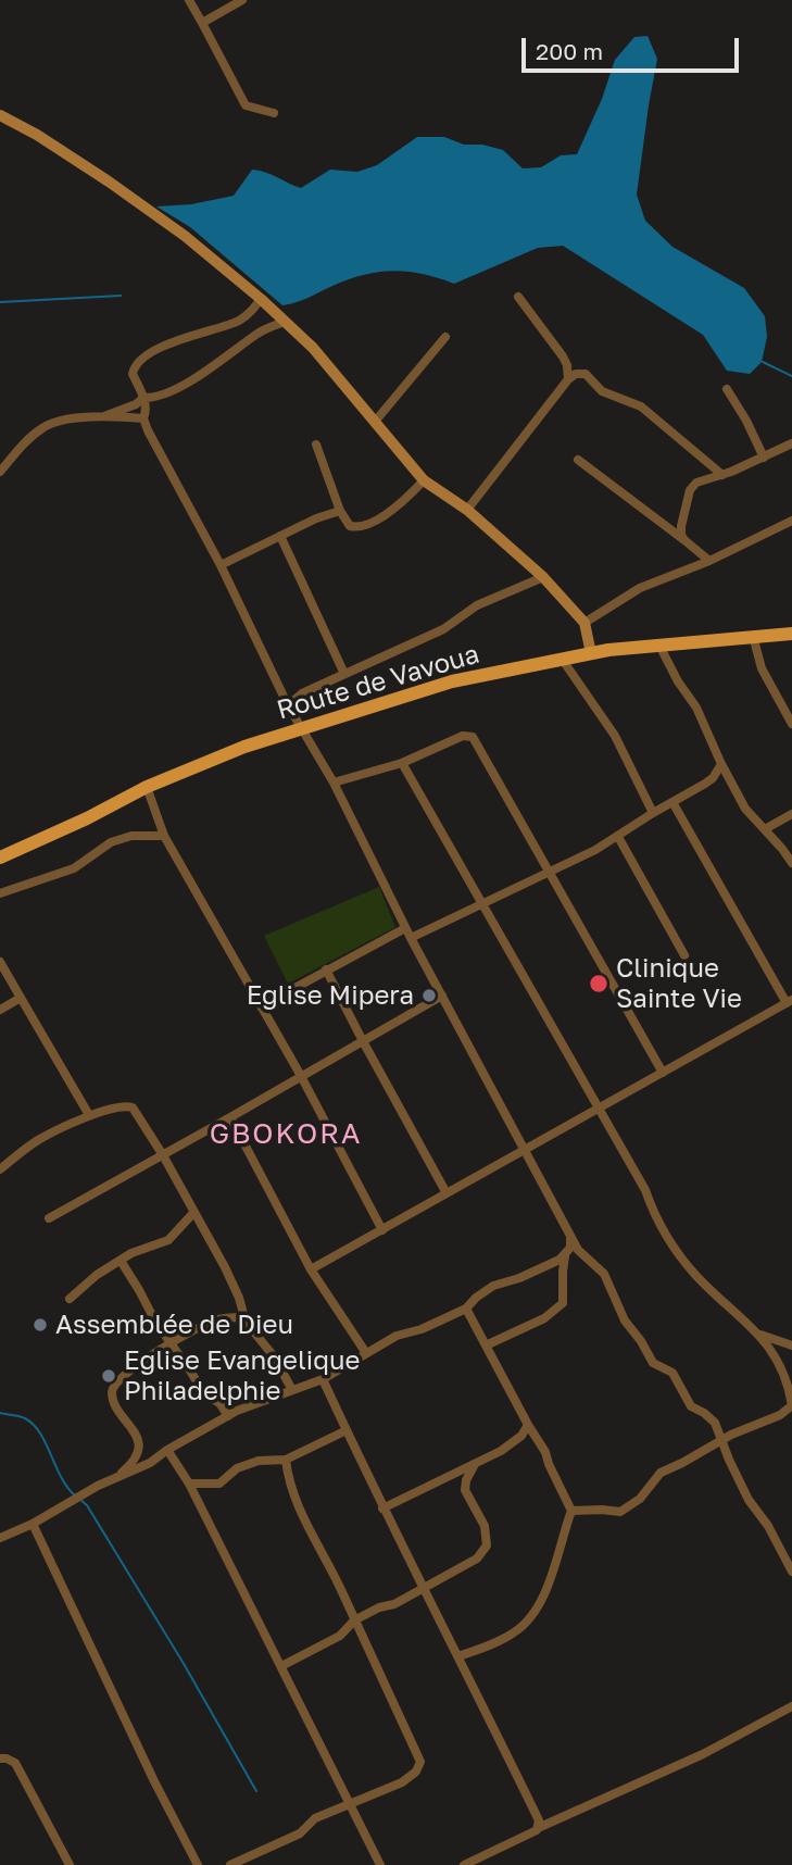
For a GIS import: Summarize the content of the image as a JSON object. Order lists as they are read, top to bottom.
{
  "streets": {
    "main road": ["Route de Vavoua"]
  },
  "districts": ["GBOKORA"],
  "places": [
    "Clinique Sainte Vie",
    "Eglise Mipera",
    "Assemblée de Dieu",
    "Eglise Evangelique Philadelphie"
  ],
  "scale_bar": "200 m"
}
